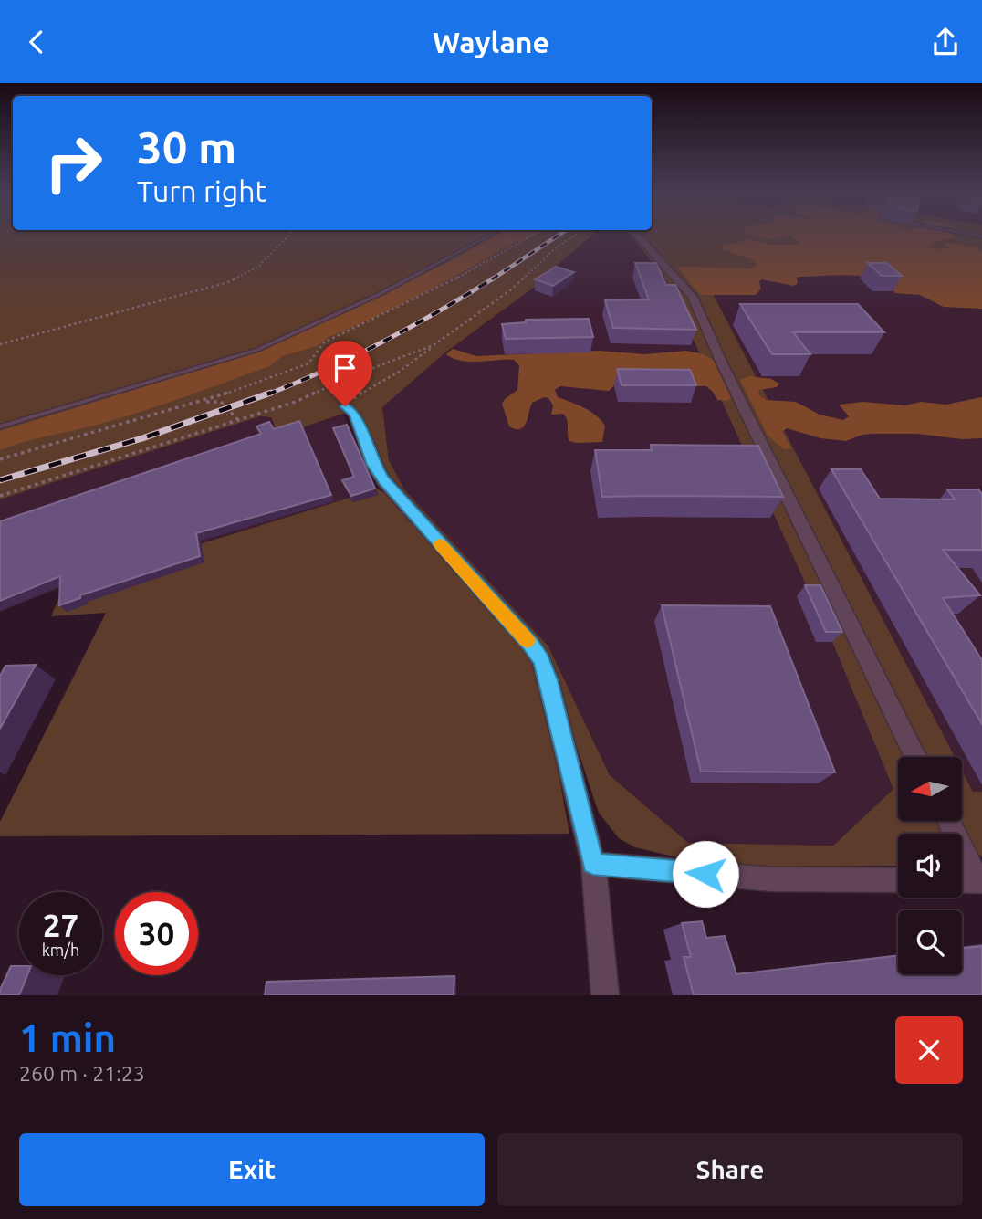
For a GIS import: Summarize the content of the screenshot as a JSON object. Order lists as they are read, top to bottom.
{
  "north": "left",
  "page": {
    "header": "Waylane",
    "turn": ["30 m", "Turn right"],
    "speed": "27 km/h",
    "limit": "30",
    "heading": ["1 min", "260 m · 21:23"],
    "buttons": ["Exit", "Share"]
  }
}
